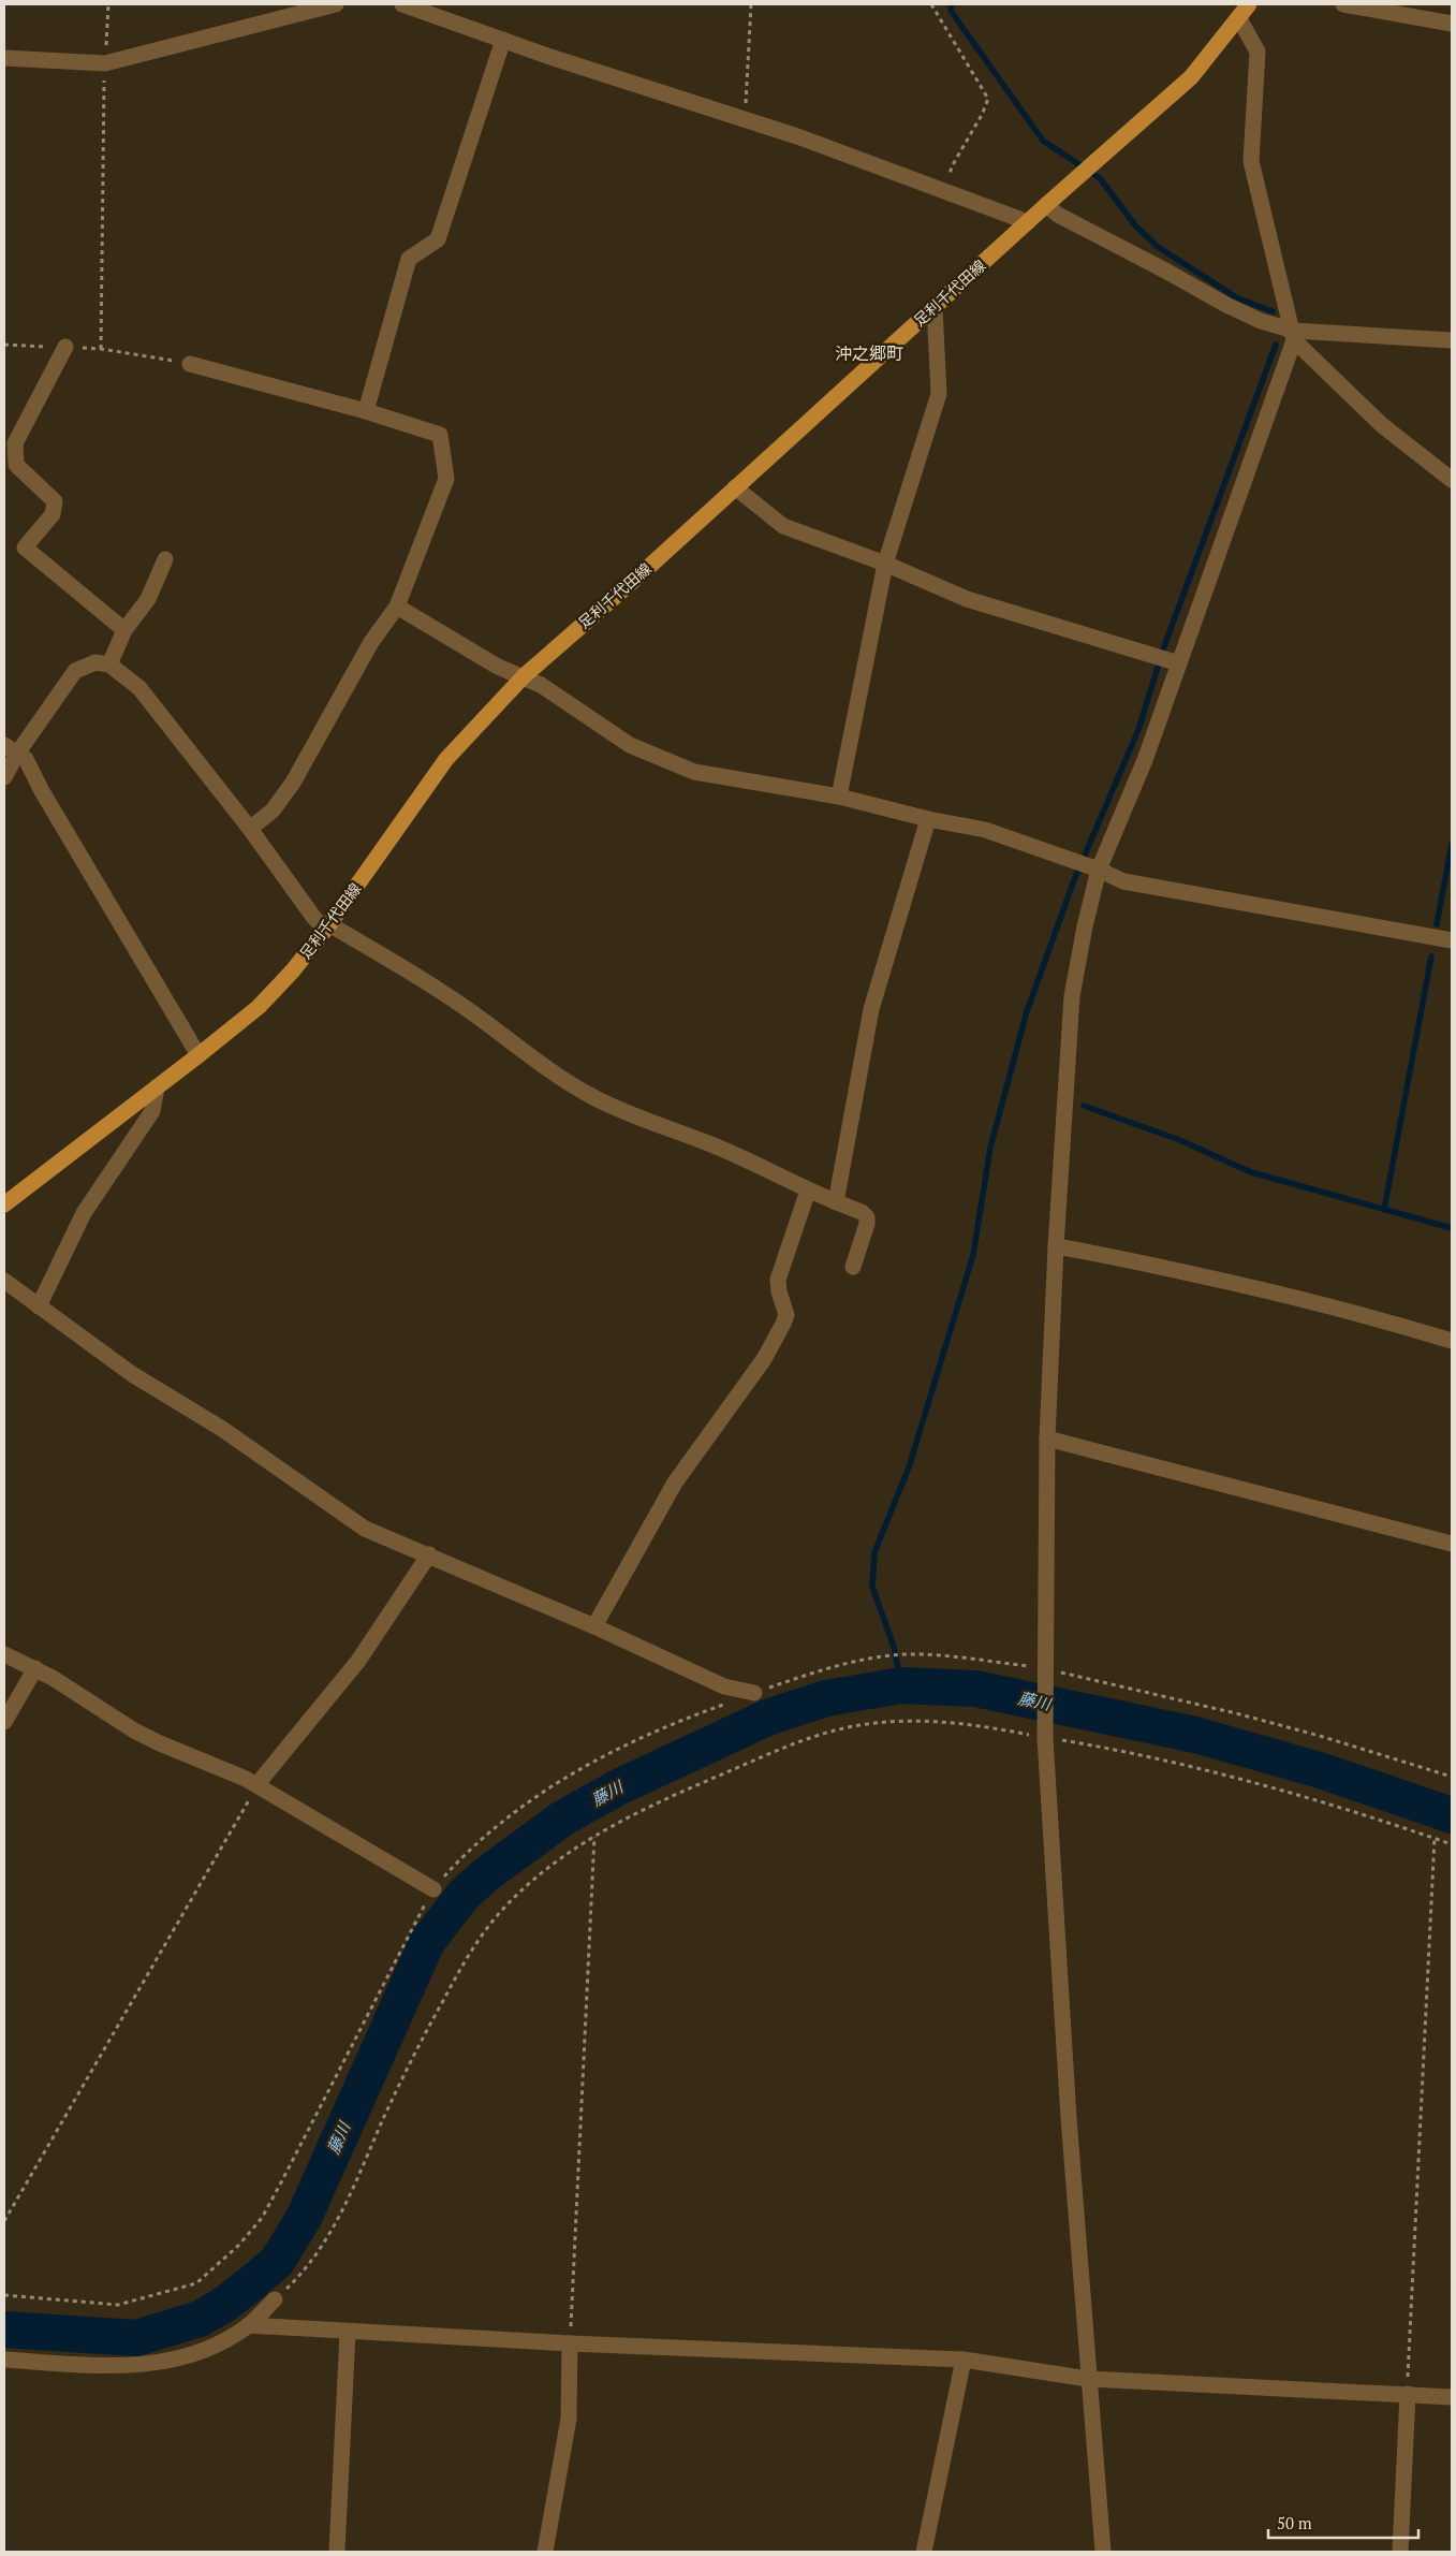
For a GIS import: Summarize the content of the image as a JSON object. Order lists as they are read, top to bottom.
{
  "streets": {
    "main road": ["足利千代田線"]
  },
  "districts": ["沖之郷町"],
  "water": ["藤川"],
  "scale_bar": "50 m"
}
